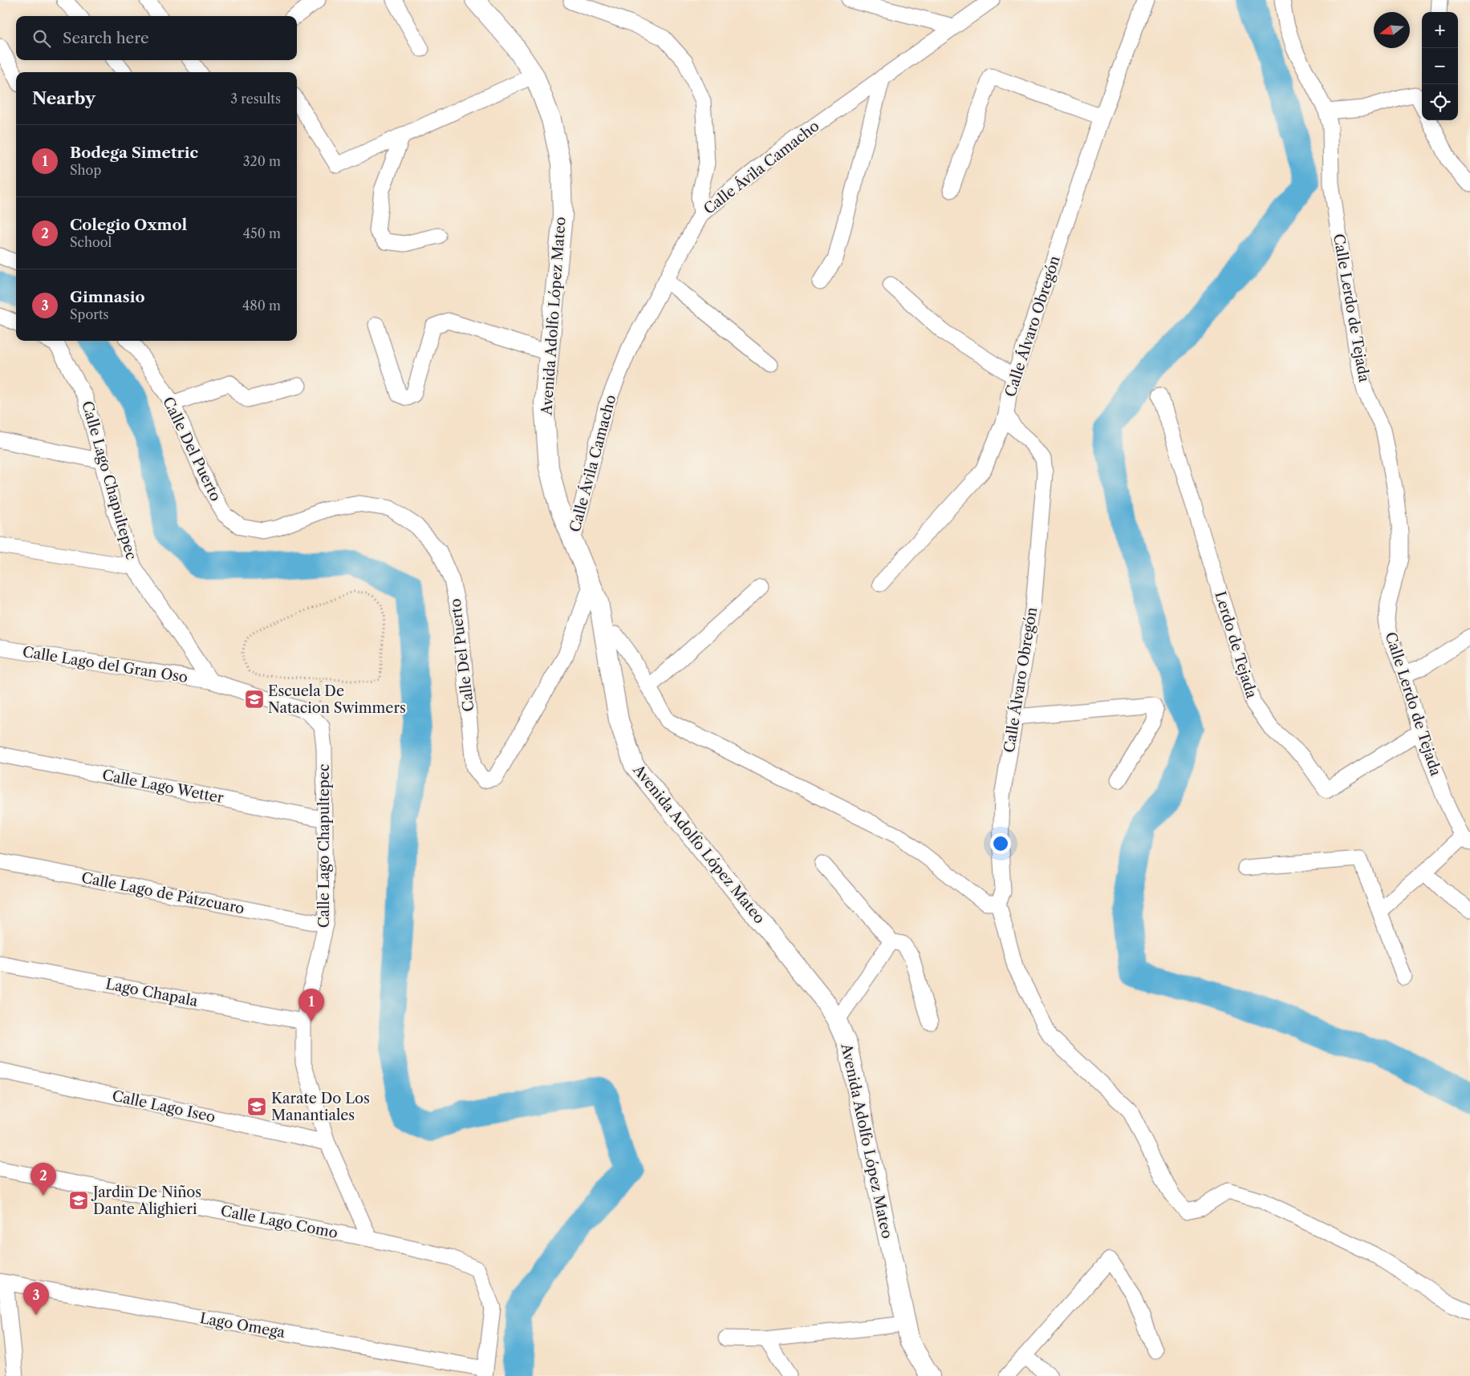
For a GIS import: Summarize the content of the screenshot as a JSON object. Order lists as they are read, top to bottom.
{
  "streets": {
    "main road": ["Avenida Adolfo López Mateo"],
    "street": [
      "Calle Ávila Camacho",
      "Calle Lerdo de Tejada",
      "Calle Álvaro Obregón",
      "Calle Del Puerto",
      "Calle Lago Chapultepec",
      "Lerdo de Tejada",
      "Calle Lago del Gran Oso",
      "Calle Lago Wetter",
      "Calle Lago de Pátzcuaro",
      "Lago Chapala",
      "Calle Lago Iseo",
      "Calle Lago Como",
      "Lago Omega"
    ]
  },
  "crossings": [
    ["Calle Ávila Camacho", "Avenida Adolfo López Mateo"],
    ["Calle Lerdo de Tejada", "Lerdo de Tejada"],
    ["Avenida Adolfo López Mateo", "Calle Del Puerto"],
    ["Calle Lago Chapultepec", "Calle Lago del Gran Oso"],
    ["Calle Lago Chapultepec", "Calle Lago Wetter"],
    ["Calle Lago Chapultepec", "Calle Lago de Pátzcuaro"],
    ["Calle Lago Chapultepec", "Lago Chapala"],
    ["Calle Lago Chapultepec", "Calle Lago Iseo"],
    ["Calle Lago Chapultepec", "Calle Lago Como"]
  ],
  "places": {
    "school or university": ["Escuela De Natacion Swimmers", "Karate Do Los Manantiales", "Jardin De Niños Dante Alighieri"]
  },
  "north": "left",
  "page": {
    "map_buttons": ["+", "−"],
    "search": "Search here",
    "heading": ["Nearby", "3 results"],
    "list": [
      {
        "mark": "1",
        "name": "Bodega Simetric",
        "note": "Shop",
        "value": "320 m"
      },
      {
        "mark": "2",
        "name": "Colegio Oxmol",
        "note": "School",
        "value": "450 m"
      },
      {
        "mark": "3",
        "name": "Gimnasio",
        "note": "Sports",
        "value": "480 m"
      }
    ],
    "pins": ["1", "2", "3"]
  }
}
